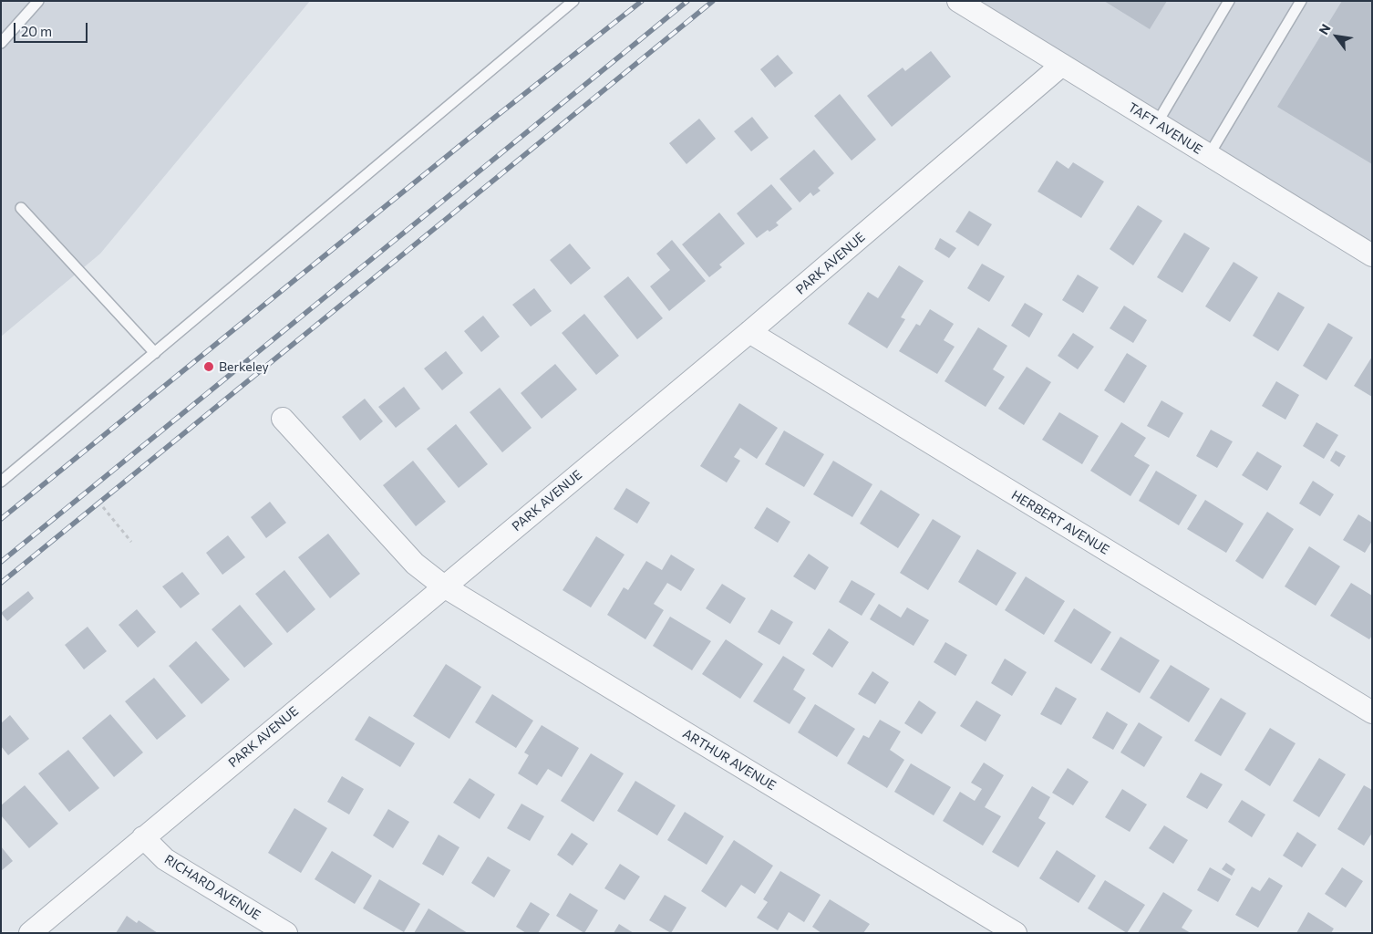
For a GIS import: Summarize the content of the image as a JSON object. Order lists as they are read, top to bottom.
{
  "streets": {
    "street": [
      "TAFT AVENUE",
      "PARK AVENUE",
      "HERBERT AVENUE",
      "ARTHUR AVENUE",
      "RICHARD AVENUE"
    ]
  },
  "crossings": [
    ["TAFT AVENUE", "PARK AVENUE"],
    ["PARK AVENUE", "HERBERT AVENUE"],
    ["PARK AVENUE", "ARTHUR AVENUE"],
    ["PARK AVENUE", "RICHARD AVENUE"]
  ],
  "places": ["Berkeley"],
  "scale_bar": "20 m",
  "north": "top left"
}
